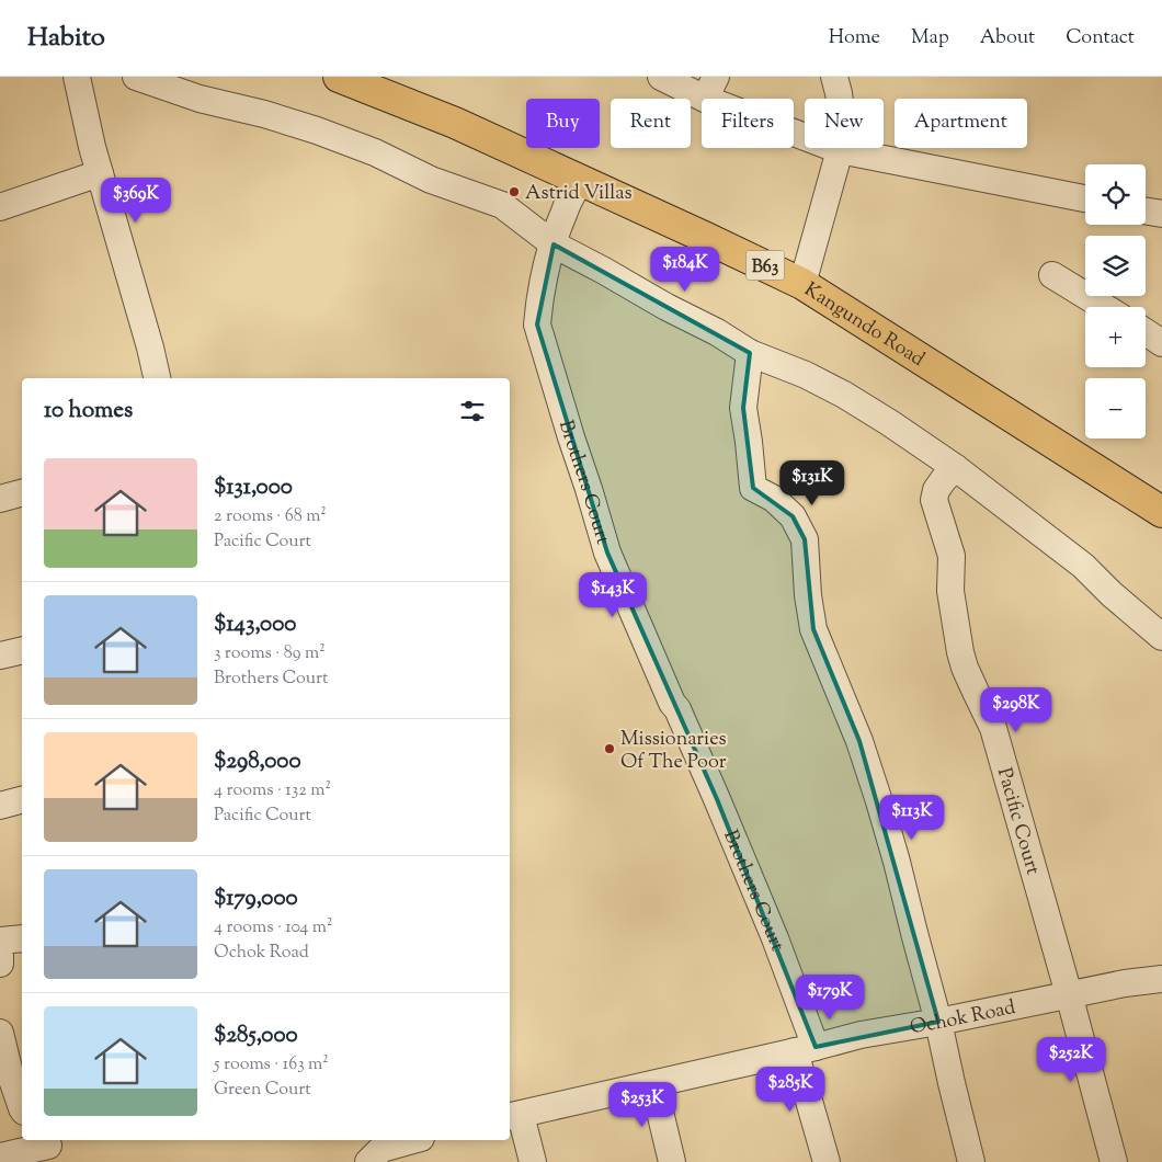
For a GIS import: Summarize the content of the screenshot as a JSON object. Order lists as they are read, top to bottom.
{
  "streets": {
    "highway": ["B63", "Kangundo Road"],
    "street": ["Brothers Court", "Pacific Court", "Ochok Road"]
  },
  "crossings": [
    ["Kangundo Road", "Brothers Court"],
    ["Brothers Court", "Ochok Road"],
    ["Pacific Court", "Ochok Road"]
  ],
  "places": ["Astrid Villas", "Missionaries Of The Poor"],
  "page": {
    "header": "Habito",
    "nav": [
      "Home",
      "Map",
      "About",
      "Contact"
    ],
    "chip": [
      "Buy",
      "Rent",
      "Filters",
      "New",
      "Apartment"
    ],
    "map_buttons": ["+", "−"],
    "price": [
      "$369K",
      "$184K",
      "$131K",
      "$143K",
      "$298K",
      "$113K",
      "$179K",
      "$252K",
      "$285K",
      "$253K"
    ],
    "heading": "10 homes",
    "list": [
      {
        "name": "$131,000",
        "note": "2 rooms · 68 m² · Pacific Court"
      },
      {
        "name": "$143,000",
        "note": "3 rooms · 89 m² · Brothers Court"
      },
      {
        "name": "$298,000",
        "note": "4 rooms · 132 m² · Pacific Court"
      },
      {
        "name": "$179,000",
        "note": "4 rooms · 104 m² · Ochok Road"
      },
      {
        "name": "$285,000",
        "note": "5 rooms · 163 m² · Green Court"
      }
    ]
  }
}
